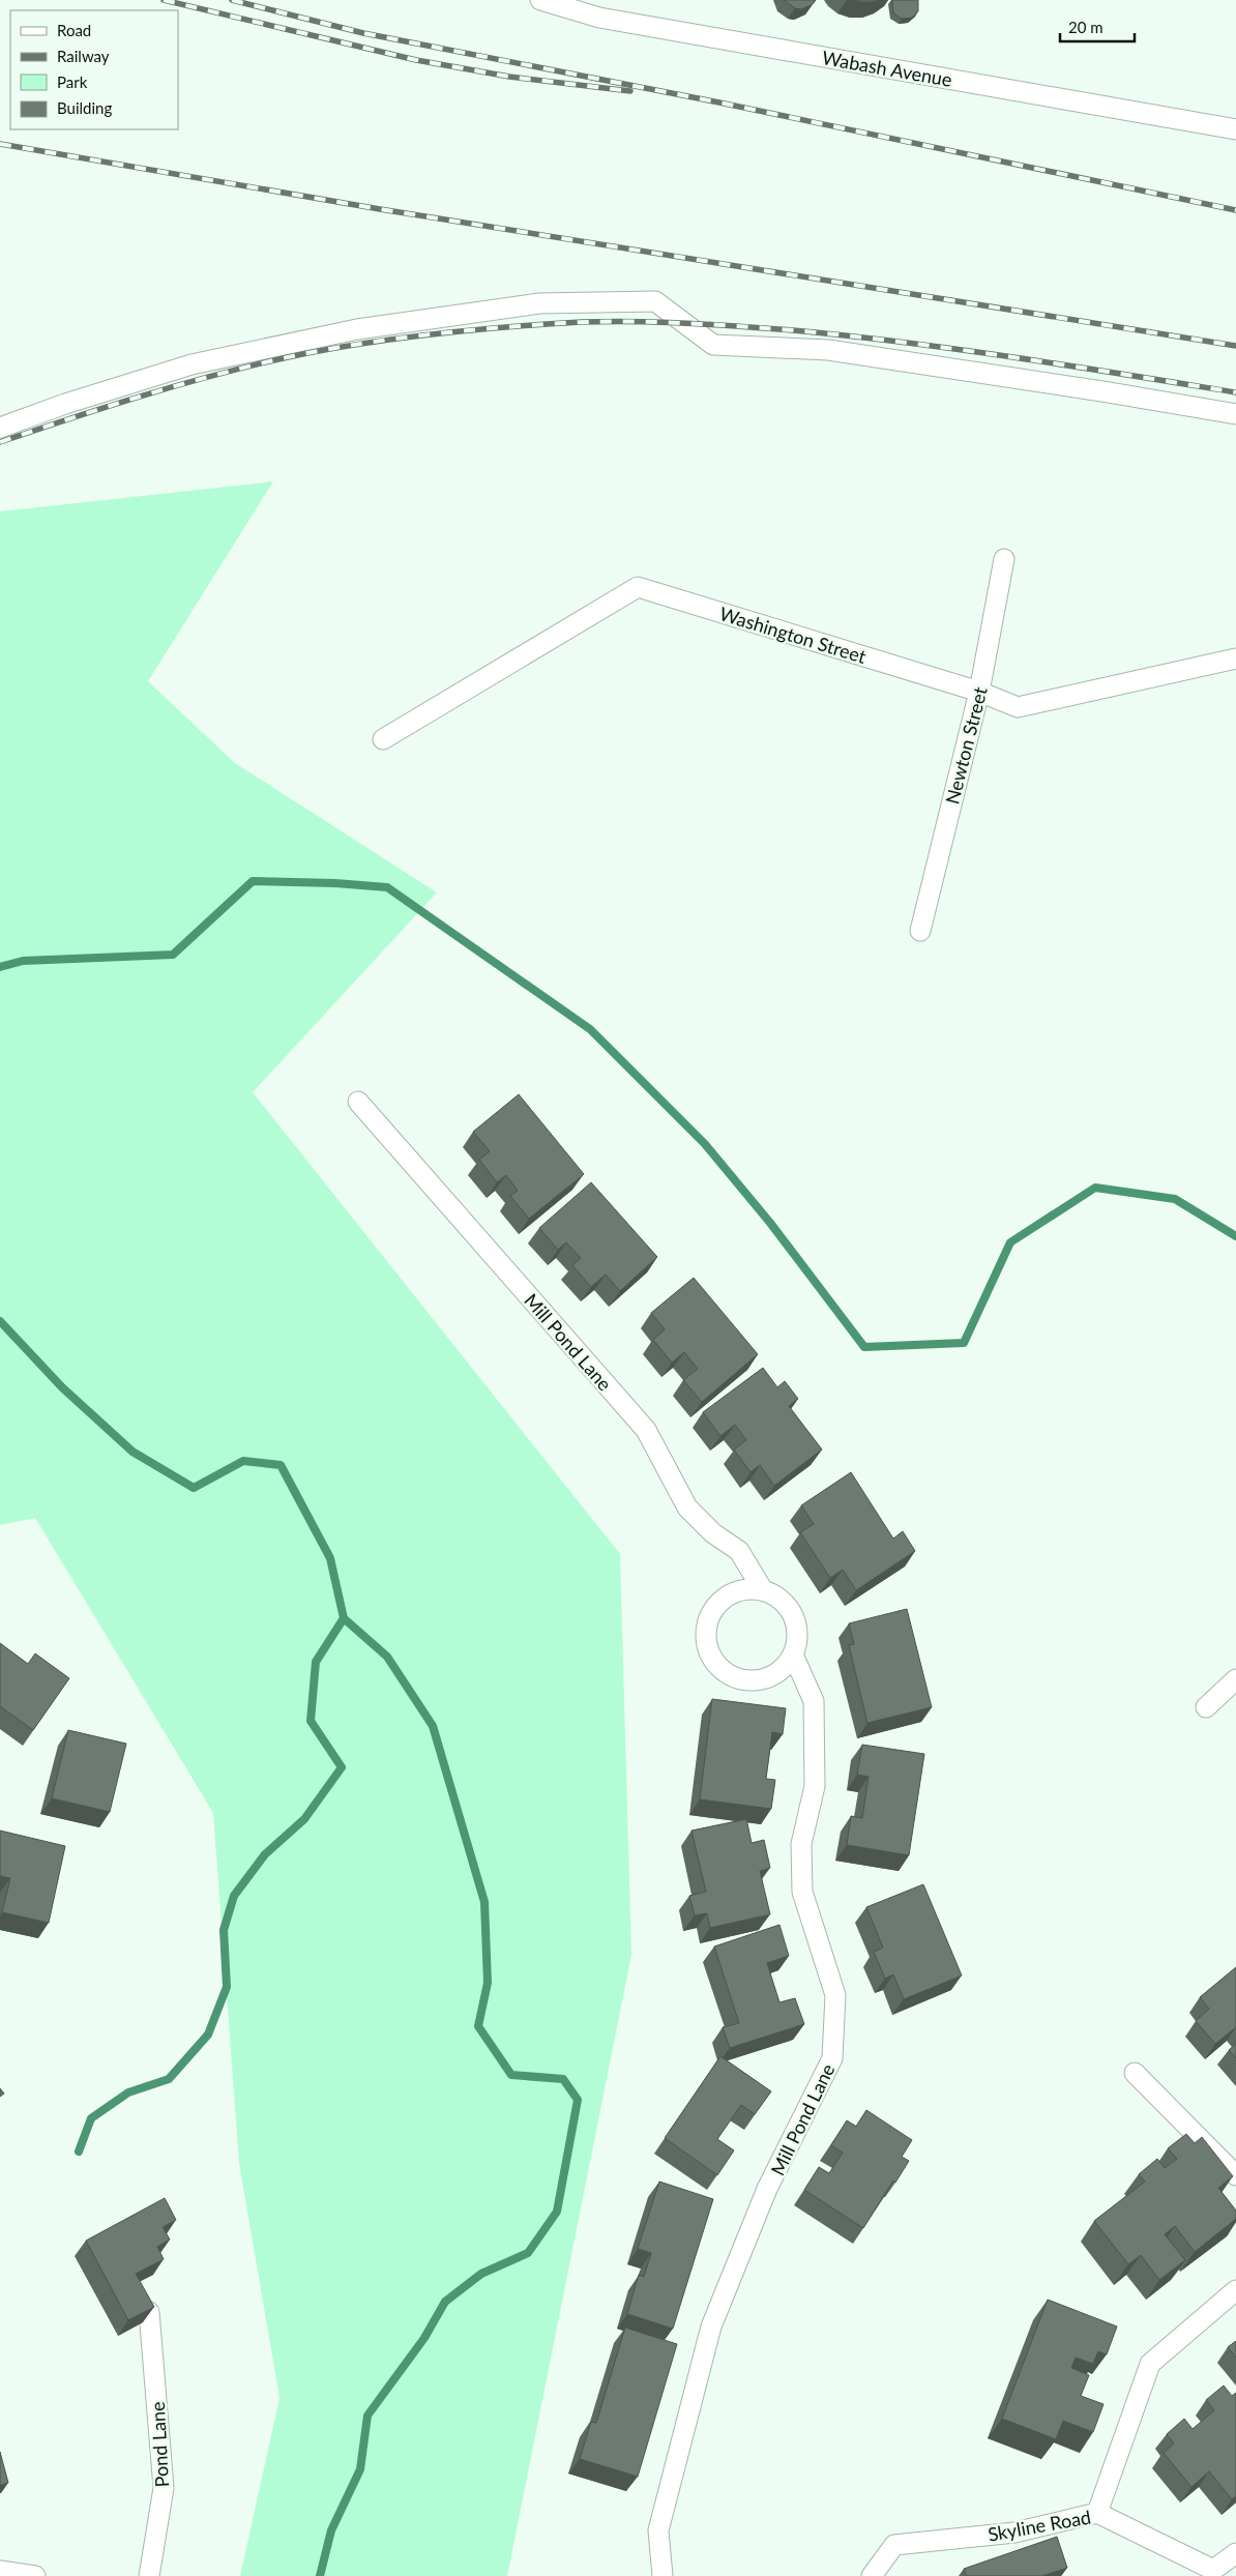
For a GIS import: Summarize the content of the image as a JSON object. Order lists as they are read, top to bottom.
{
  "streets": {
    "street": [
      "Wabash Avenue",
      "Washington Street",
      "Newton Street",
      "Mill Pond Lane",
      "Pond Lane",
      "Skyline Road"
    ]
  },
  "crossings": [
    ["Washington Street", "Newton Street"]
  ],
  "legend": [
    "Road",
    "Railway",
    "Park",
    "Building"
  ],
  "scale_bar": "20 m"
}
